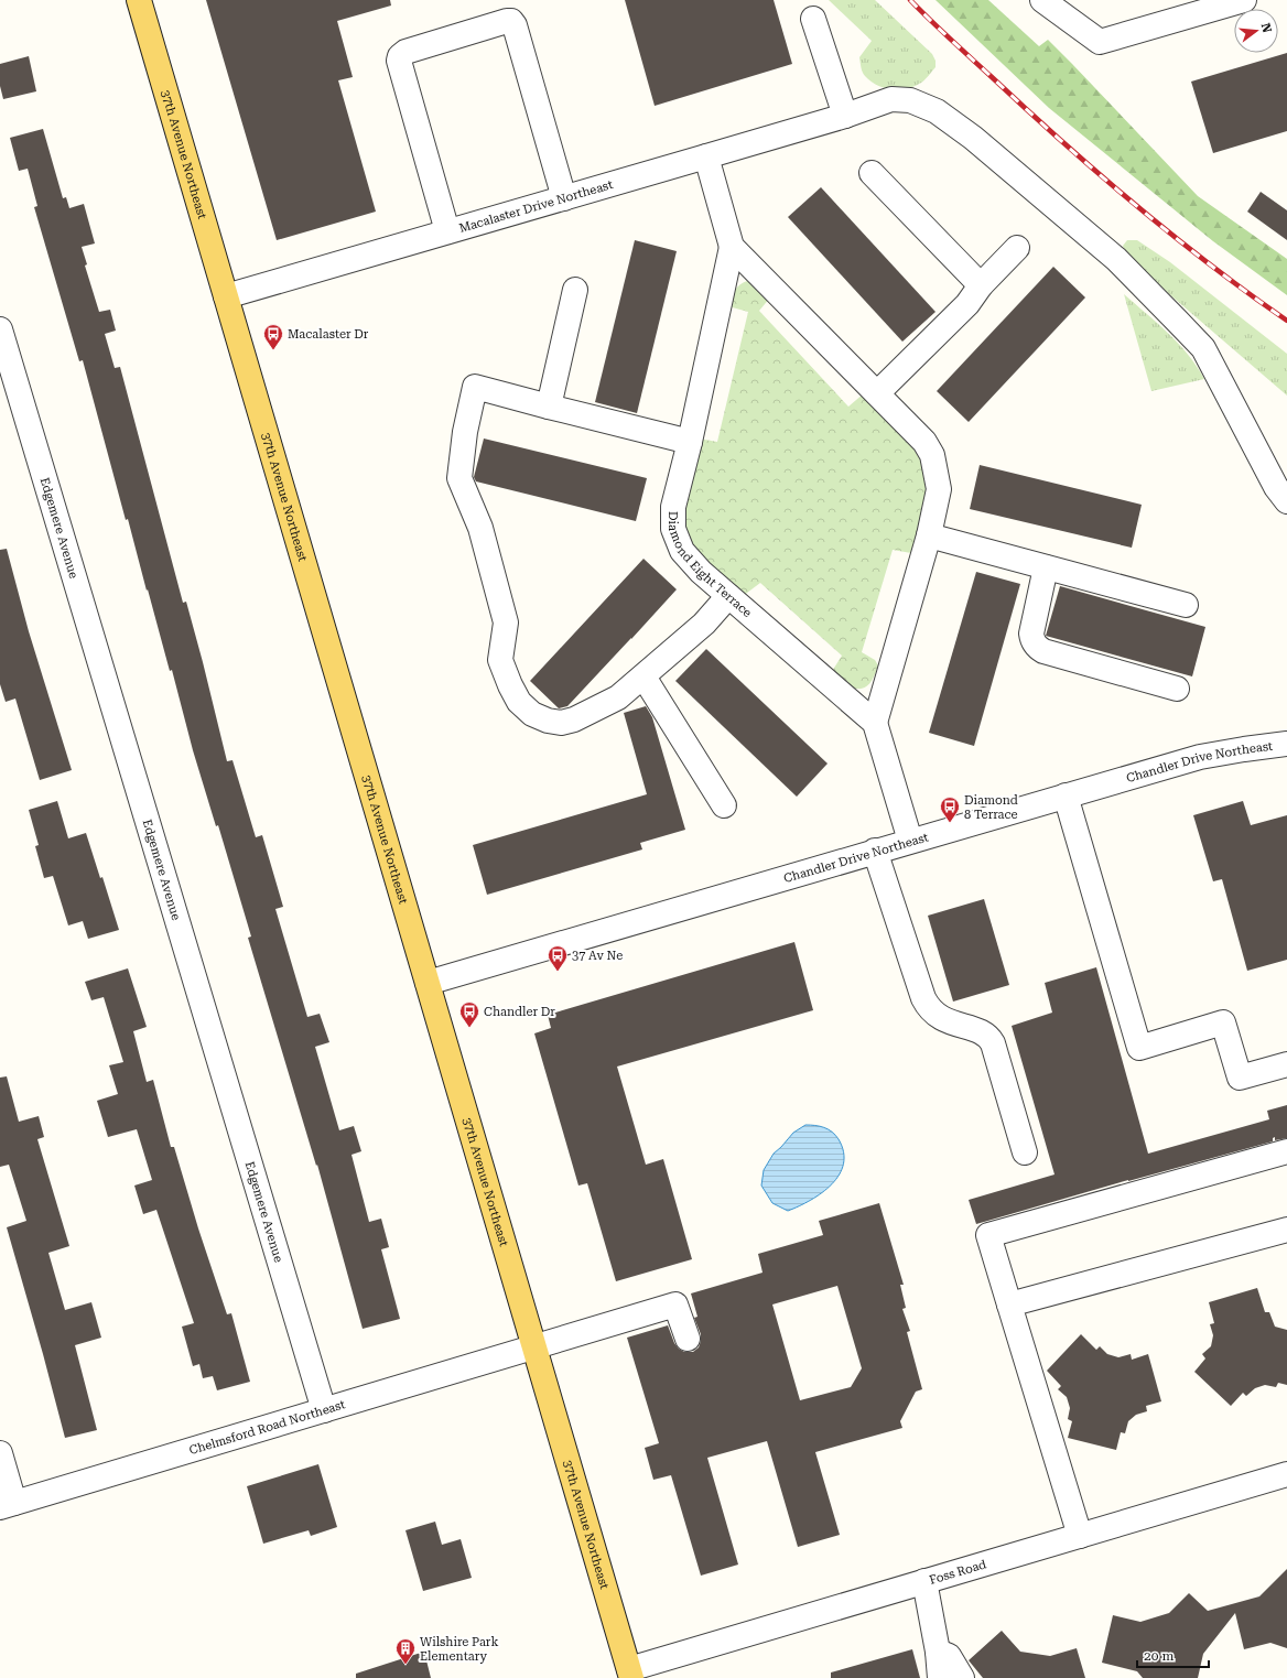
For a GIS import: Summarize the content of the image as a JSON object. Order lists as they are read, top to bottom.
{
  "streets": {
    "main road": ["37th Avenue Northeast"],
    "street": [
      "Macalaster Drive Northeast",
      "Edgemere Avenue",
      "Diamond Eight Terrace",
      "Chandler Drive Northeast",
      "Chelmsford Road Northeast",
      "Foss Road"
    ]
  },
  "crossings": [
    ["37th Avenue Northeast", "Macalaster Drive Northeast"],
    ["37th Avenue Northeast", "Chandler Drive Northeast"],
    ["37th Avenue Northeast", "Chelmsford Road Northeast"],
    ["37th Avenue Northeast", "Foss Road"],
    ["Macalaster Drive Northeast", "Diamond Eight Terrace"],
    ["Edgemere Avenue", "Chelmsford Road Northeast"]
  ],
  "places": {
    "bus stop": [
      "Macalaster Dr",
      "Diamond 8 Terrace",
      "37 Av Ne",
      "Chandler Dr"
    ],
    "building": ["Wilshire Park Elementary"]
  },
  "scale_bar": "20 m",
  "north": "right"
}
